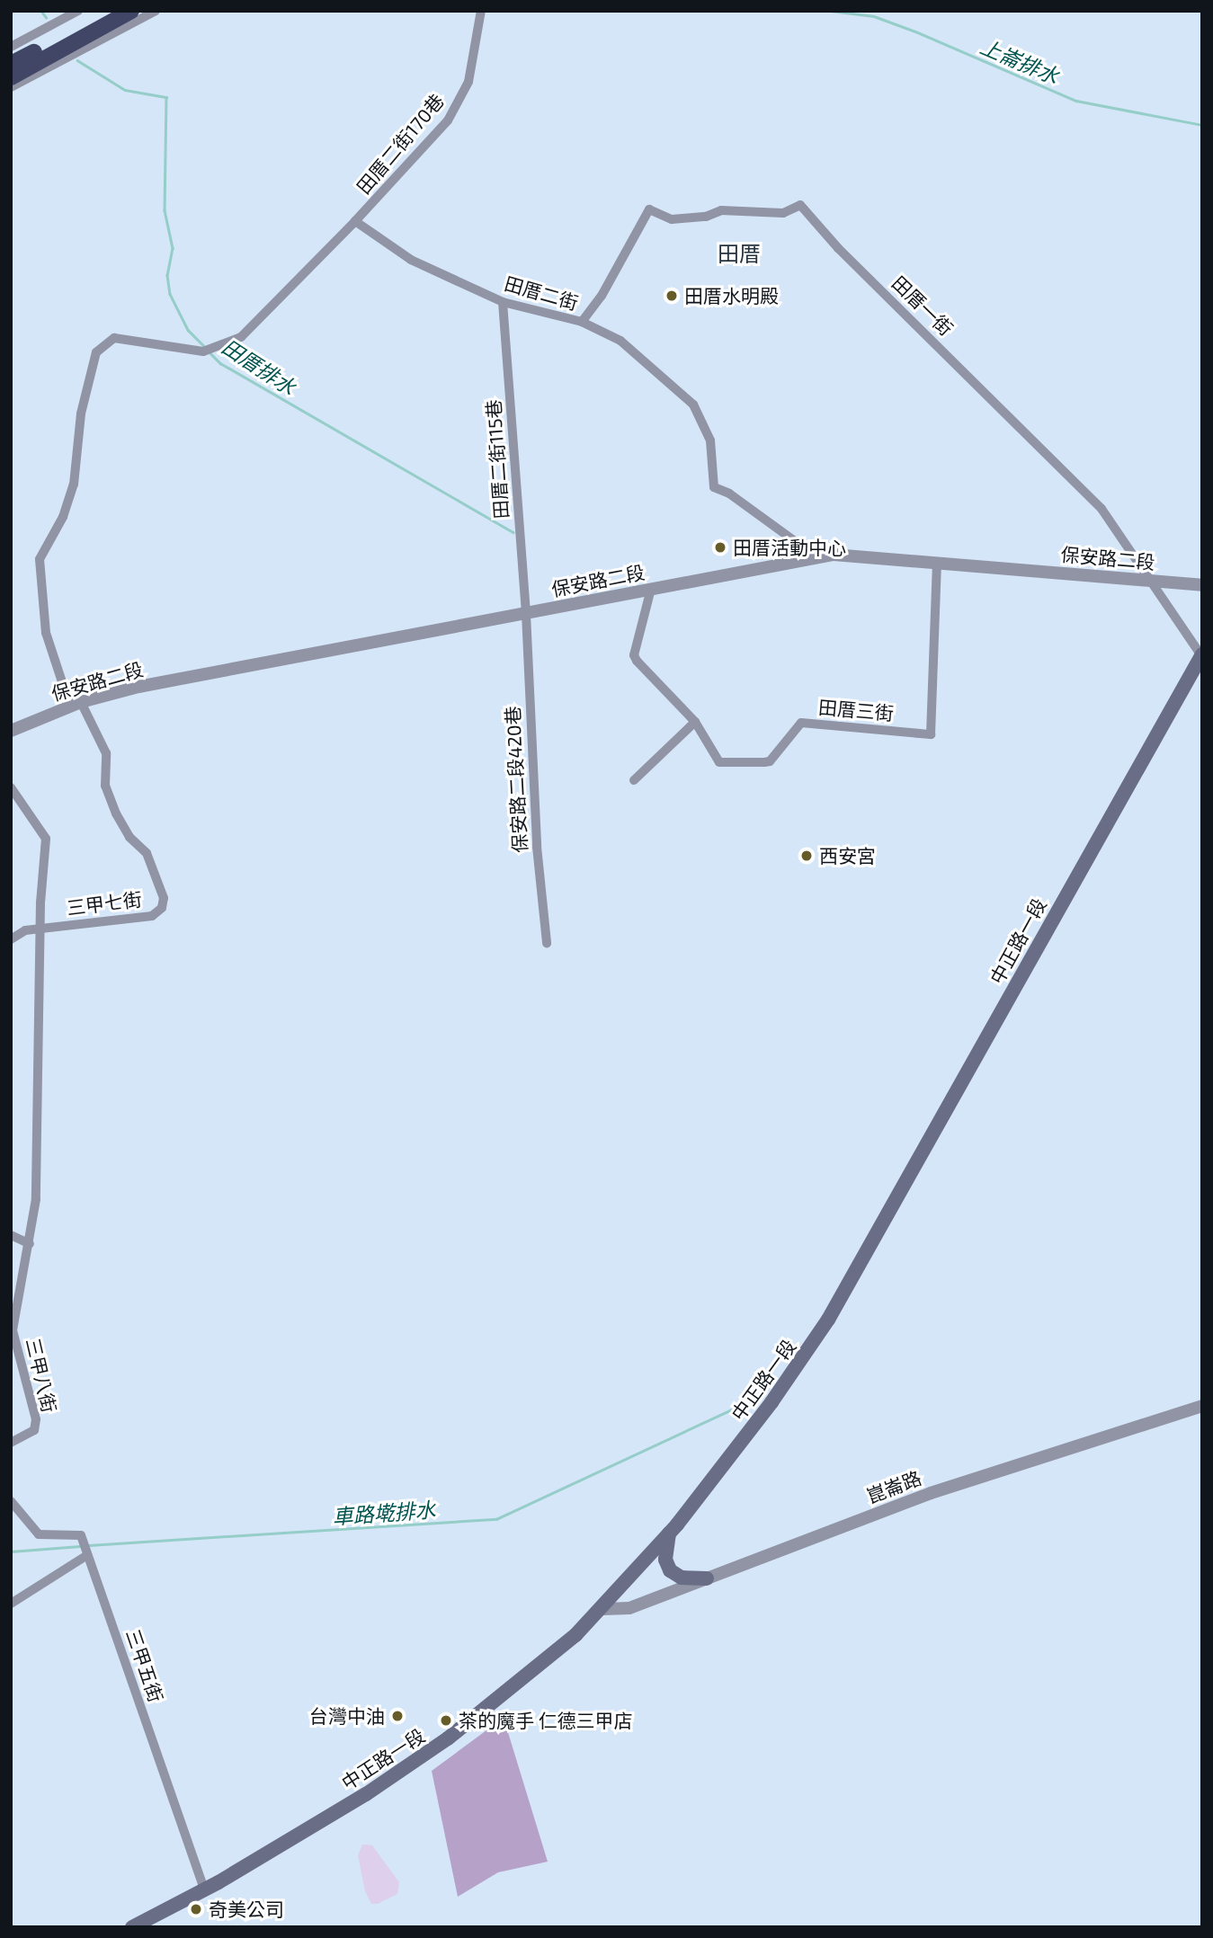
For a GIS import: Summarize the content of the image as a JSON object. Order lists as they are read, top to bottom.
{
  "streets": {
    "main road": ["中正路一段"],
    "street": [
      "田厝二街170巷",
      "田厝二街",
      "田厝一街",
      "田厝二街115巷",
      "保安路二段",
      "田厝三街",
      "保安路二段420巷",
      "三甲七街",
      "三甲八街",
      "崑崙路",
      "三甲五街"
    ]
  },
  "crossings": [
    ["田厝二街170巷", "田厝二街"],
    ["田厝二街", "田厝一街"],
    ["田厝二街", "田厝二街115巷"],
    ["田厝二街", "保安路二段"],
    ["田厝一街", "保安路二段"],
    ["田厝一街", "中正路一段"],
    ["田厝二街115巷", "保安路二段"],
    ["田厝二街115巷", "保安路二段420巷"],
    ["保安路二段", "田厝三街"],
    ["保安路二段", "保安路二段420巷"],
    ["保安路二段", "三甲七街"],
    ["三甲七街", "三甲八街"],
    ["中正路一段", "崑崙路"],
    ["中正路一段", "三甲五街"]
  ],
  "districts": ["田厝"],
  "water": ["上崙排水", "田厝排水", "車路墘排水"],
  "places": [
    "田厝水明殿",
    "田厝活動中心",
    "西安宮",
    "台灣中油",
    "茶的魔手 仁德三甲店",
    "奇美公司"
  ]
}
